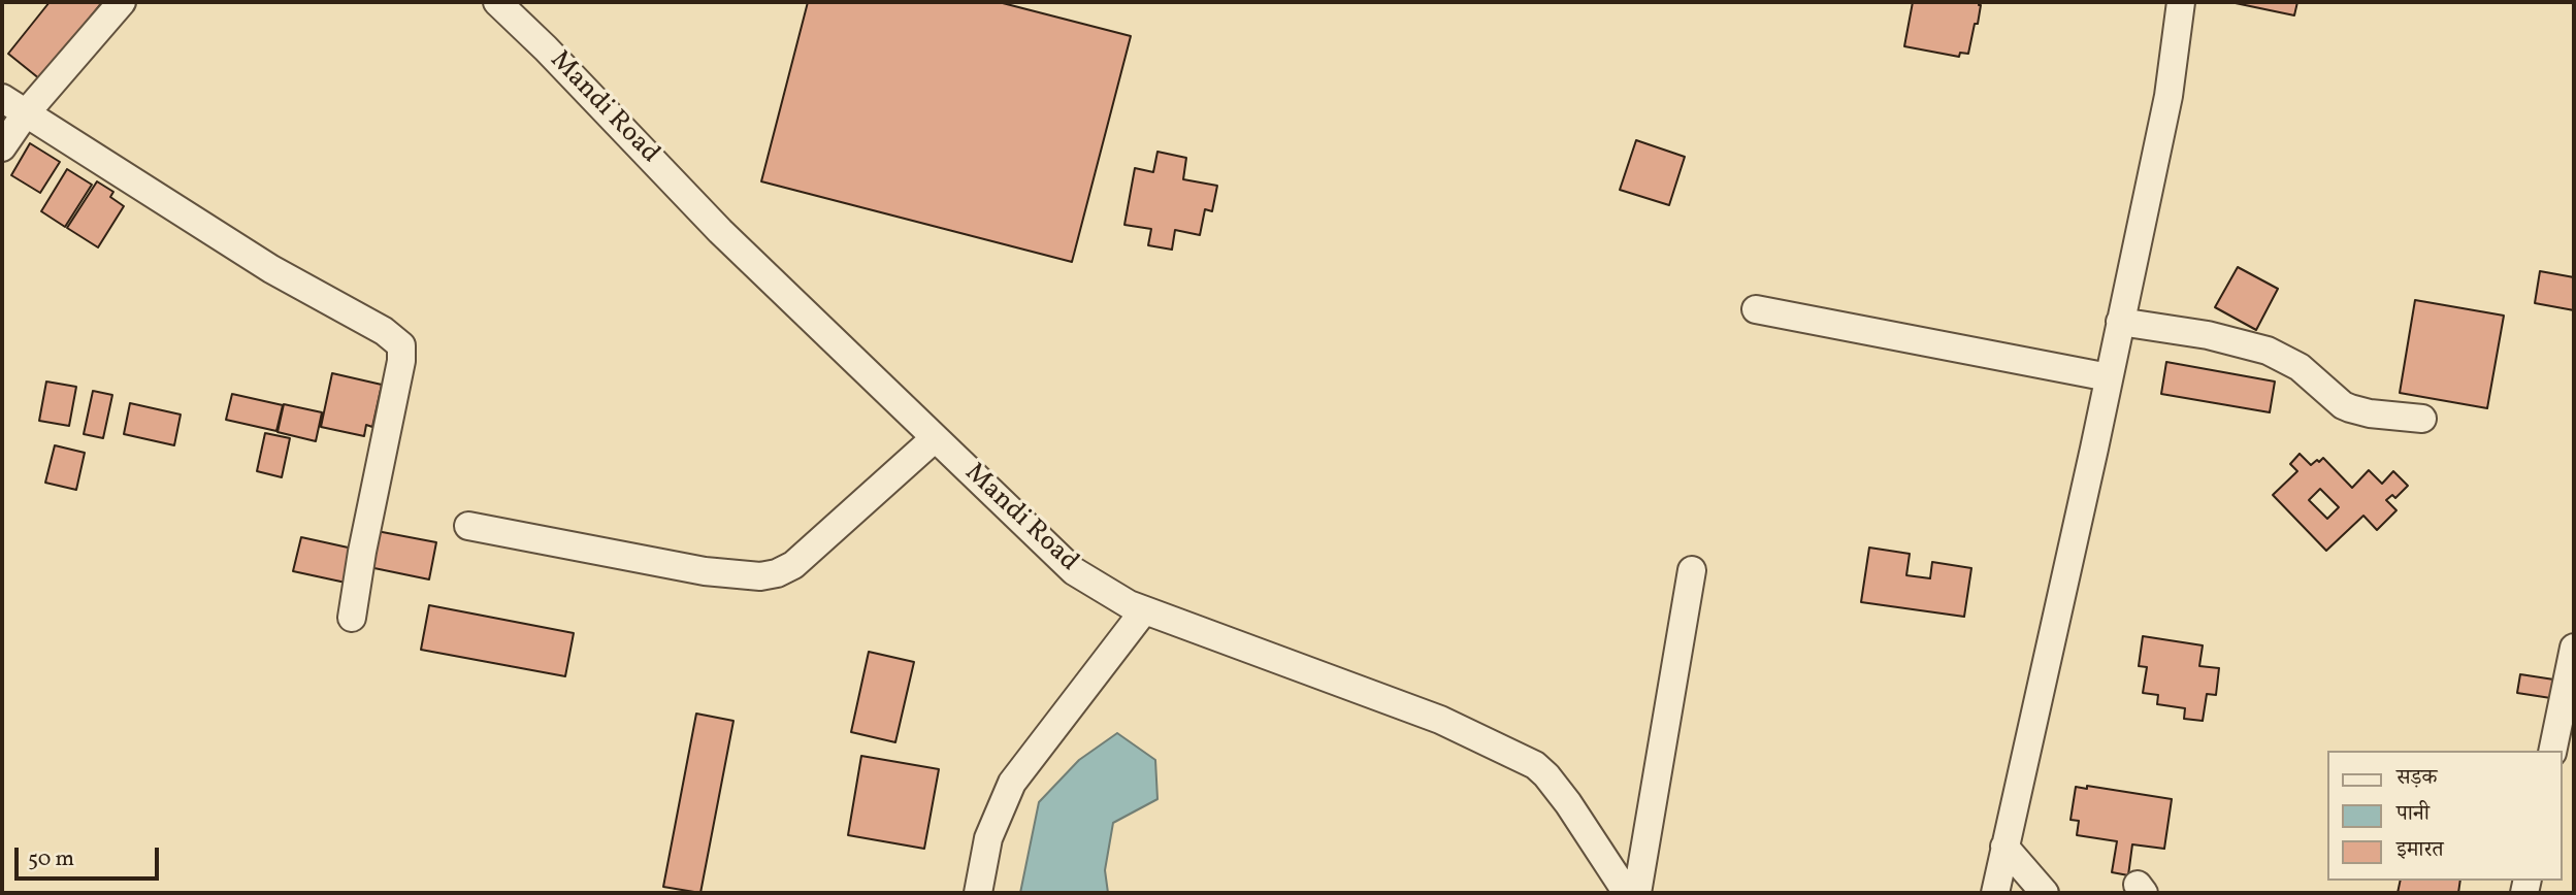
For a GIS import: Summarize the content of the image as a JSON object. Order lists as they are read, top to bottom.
{
  "streets": {
    "street": ["Mandi Road"]
  },
  "legend": ["सड़क", "पानी", "इमारत"],
  "scale_bar": "50 m"
}
